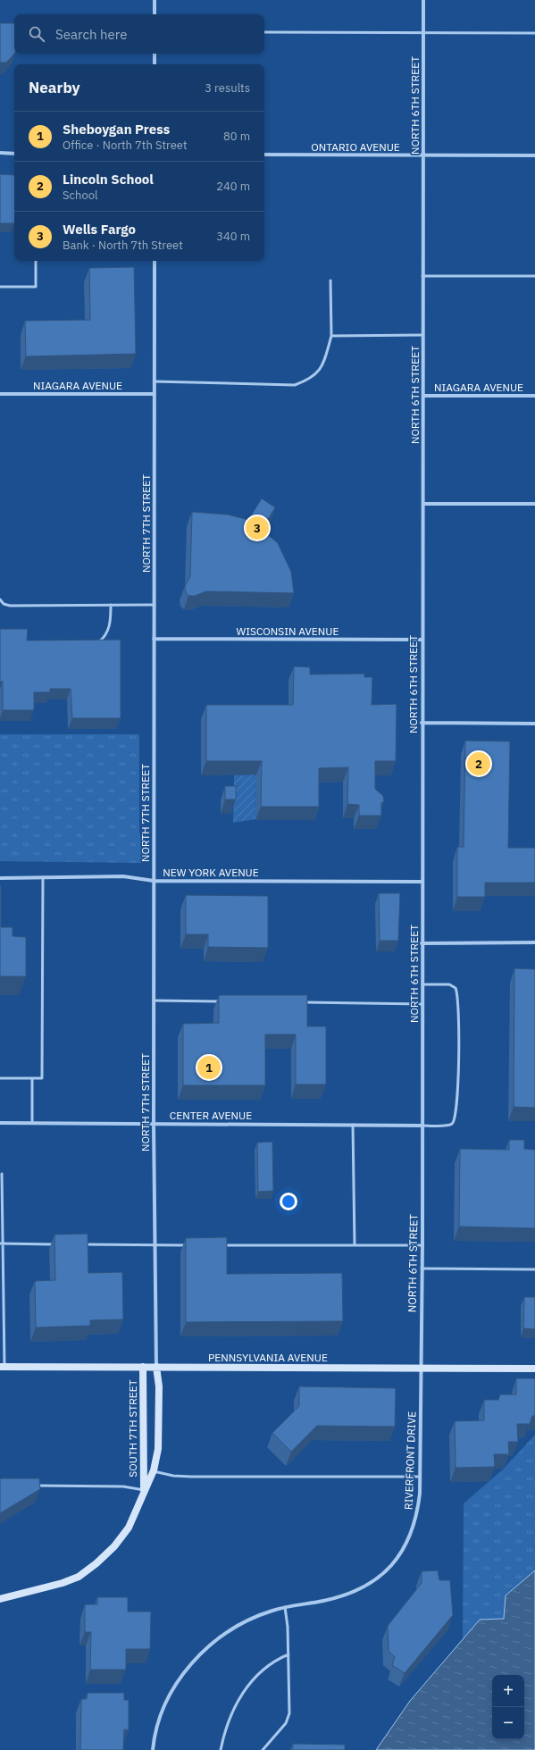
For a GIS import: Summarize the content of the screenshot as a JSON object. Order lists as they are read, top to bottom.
{
  "streets": {
    "street": [
      "NORTH 6TH STREET",
      "ONTARIO AVENUE",
      "NIAGARA AVENUE",
      "NORTH 7TH STREET",
      "WISCONSIN AVENUE",
      "NEW YORK AVENUE",
      "CENTER AVENUE",
      "PENNSYLVANIA AVENUE",
      "SOUTH 7TH STREET",
      "RIVERFRONT DRIVE"
    ]
  },
  "crossings": [
    ["NORTH 6TH STREET", "ONTARIO AVENUE"],
    ["NORTH 6TH STREET", "NIAGARA AVENUE"],
    ["NORTH 6TH STREET", "WISCONSIN AVENUE"],
    ["NORTH 6TH STREET", "NEW YORK AVENUE"],
    ["NORTH 6TH STREET", "CENTER AVENUE"],
    ["NORTH 6TH STREET", "PENNSYLVANIA AVENUE"],
    ["NORTH 6TH STREET", "RIVERFRONT DRIVE"],
    ["NIAGARA AVENUE", "NORTH 7TH STREET"],
    ["NORTH 7TH STREET", "WISCONSIN AVENUE"],
    ["NORTH 7TH STREET", "NEW YORK AVENUE"],
    ["NORTH 7TH STREET", "CENTER AVENUE"],
    ["NORTH 7TH STREET", "PENNSYLVANIA AVENUE"],
    ["NORTH 7TH STREET", "SOUTH 7TH STREET"],
    ["PENNSYLVANIA AVENUE", "SOUTH 7TH STREET"],
    ["PENNSYLVANIA AVENUE", "RIVERFRONT DRIVE"]
  ],
  "page": {
    "search": "Search here",
    "heading": ["Nearby", "3 results"],
    "list": [
      {
        "mark": "1",
        "name": "Sheboygan Press",
        "note": "Office · North 7th Street",
        "value": "80 m"
      },
      {
        "mark": "2",
        "name": "Lincoln School",
        "note": "School",
        "value": "240 m"
      },
      {
        "mark": "3",
        "name": "Wells Fargo",
        "note": "Bank · North 7th Street",
        "value": "340 m"
      }
    ],
    "pins": ["3", "2", "1"],
    "map_buttons": ["+", "−"]
  }
}
